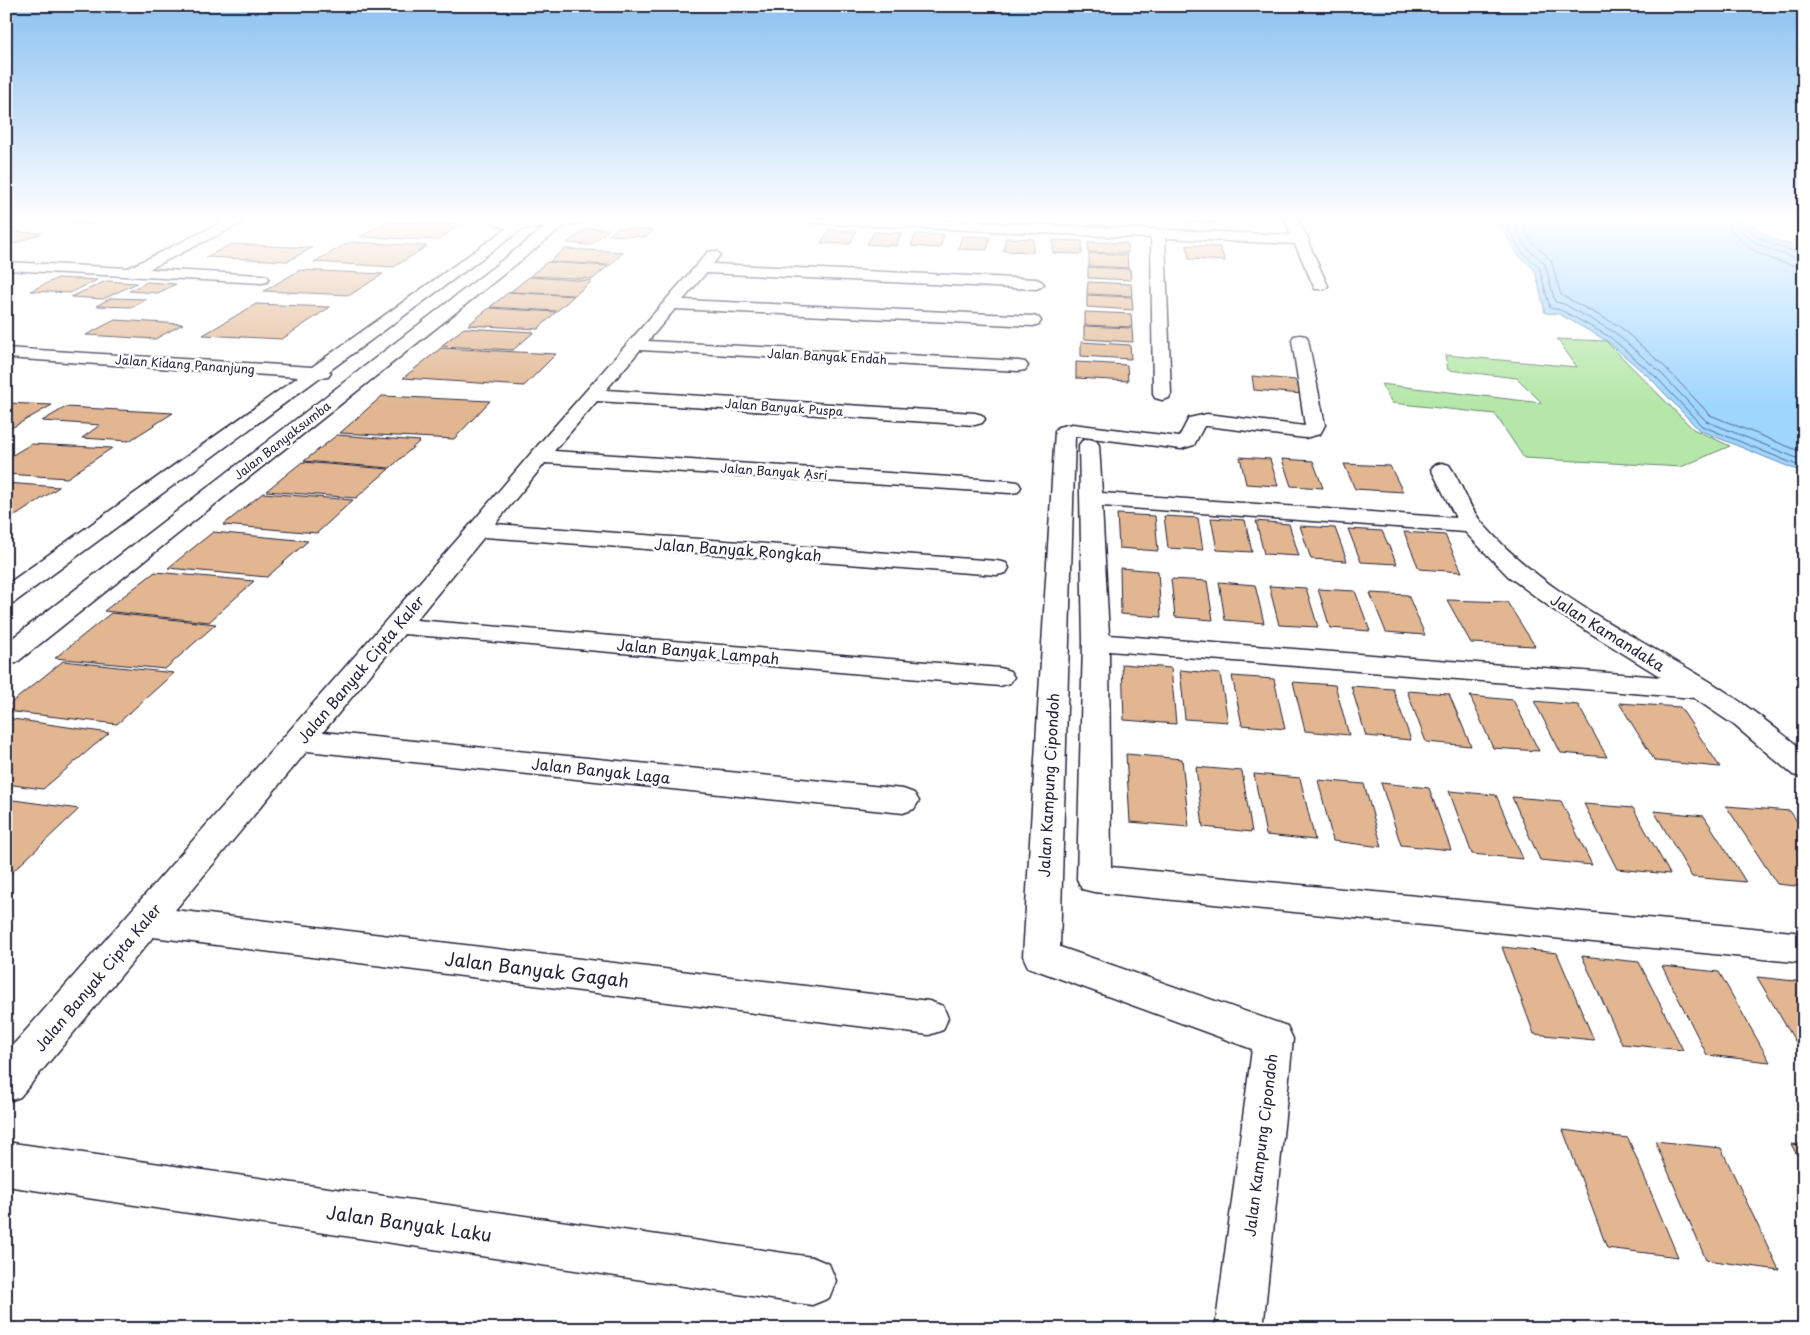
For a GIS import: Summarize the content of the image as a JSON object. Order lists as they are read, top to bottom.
{
  "streets": {
    "street": [
      "Jalan Banyak Endah",
      "Jalan Kidang Pananjung",
      "Jalan Banyak Puspa",
      "Jalan Banyaksumba",
      "Jalan Banyak Asri",
      "Jalan Banyak Rongkah",
      "Jalan Kamandaka",
      "Jalan Banyak Lampah",
      "Jalan Banyak Cipta Kaler",
      "Jalan Banyak Laga",
      "Jalan Kampung Cipondoh",
      "Jalan Banyak Gagah",
      "Jalan Banyak Laku"
    ]
  },
  "crossings": [
    ["Jalan Banyak Endah", "Jalan Banyak Cipta Kaler"],
    ["Jalan Kidang Pananjung", "Jalan Banyaksumba"],
    ["Jalan Banyak Puspa", "Jalan Banyak Cipta Kaler"],
    ["Jalan Banyak Asri", "Jalan Banyak Cipta Kaler"],
    ["Jalan Banyak Rongkah", "Jalan Banyak Cipta Kaler"],
    ["Jalan Banyak Lampah", "Jalan Banyak Cipta Kaler"],
    ["Jalan Banyak Cipta Kaler", "Jalan Banyak Laga"],
    ["Jalan Banyak Cipta Kaler", "Jalan Banyak Gagah"]
  ]
}
